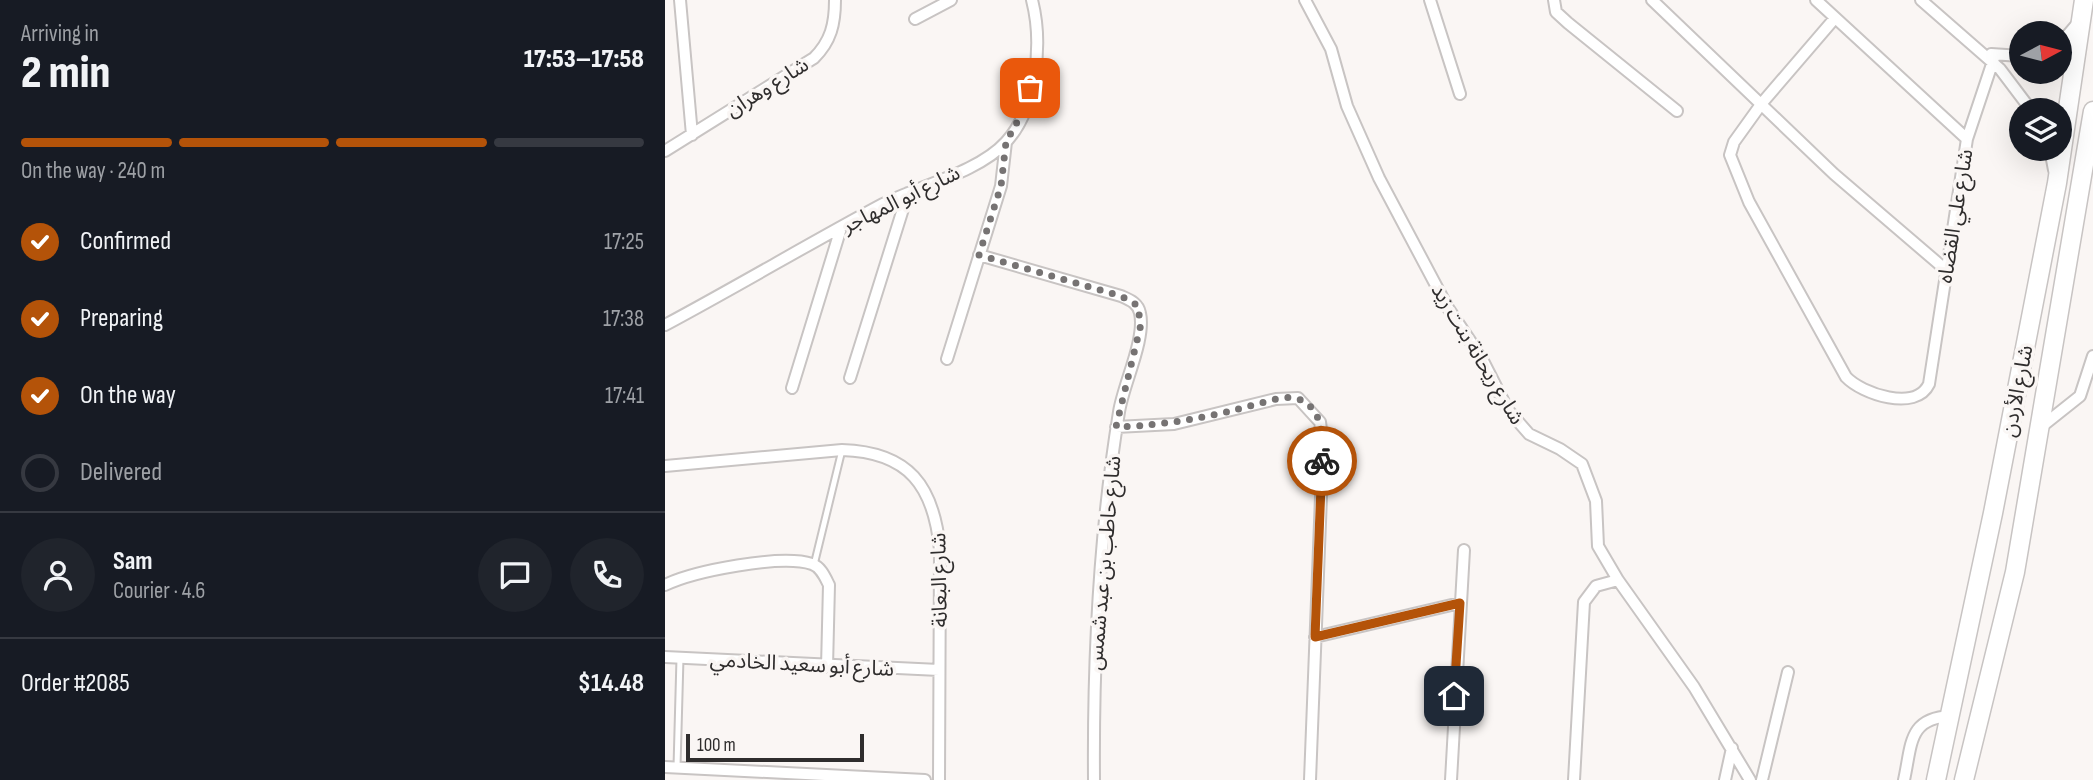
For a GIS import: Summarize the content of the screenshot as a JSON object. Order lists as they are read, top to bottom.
{
  "streets": {
    "highway": ["شارع الأردن"],
    "street": [
      "شارع وهران",
      "شارع أبو المهاجر",
      "شارع علي القضاه",
      "شارع ريحانة بنت زيد",
      "شارع حاطب بن عبد شمس",
      "شارع البعانة",
      "شارع أبو سعيد الخادمي"
    ]
  },
  "crossings": [
    ["شارع البعانة", "شارع أبو سعيد الخادمي"]
  ],
  "scale_bar": "100 m",
  "north": "right",
  "page": {
    "heading": ["2 min", "Arriving in", "17:53–17:58"],
    "panel": [
      "Sam",
      "Courier · 4.6",
      "Order #2085",
      "$14.48"
    ],
    "bar": "On the way · 240 m",
    "list": [
      ["Confirmed", "17:25"],
      ["Preparing", "17:38"],
      ["On the way", "17:41"],
      "Delivered"
    ],
    "scale": "100 m"
  }
}
